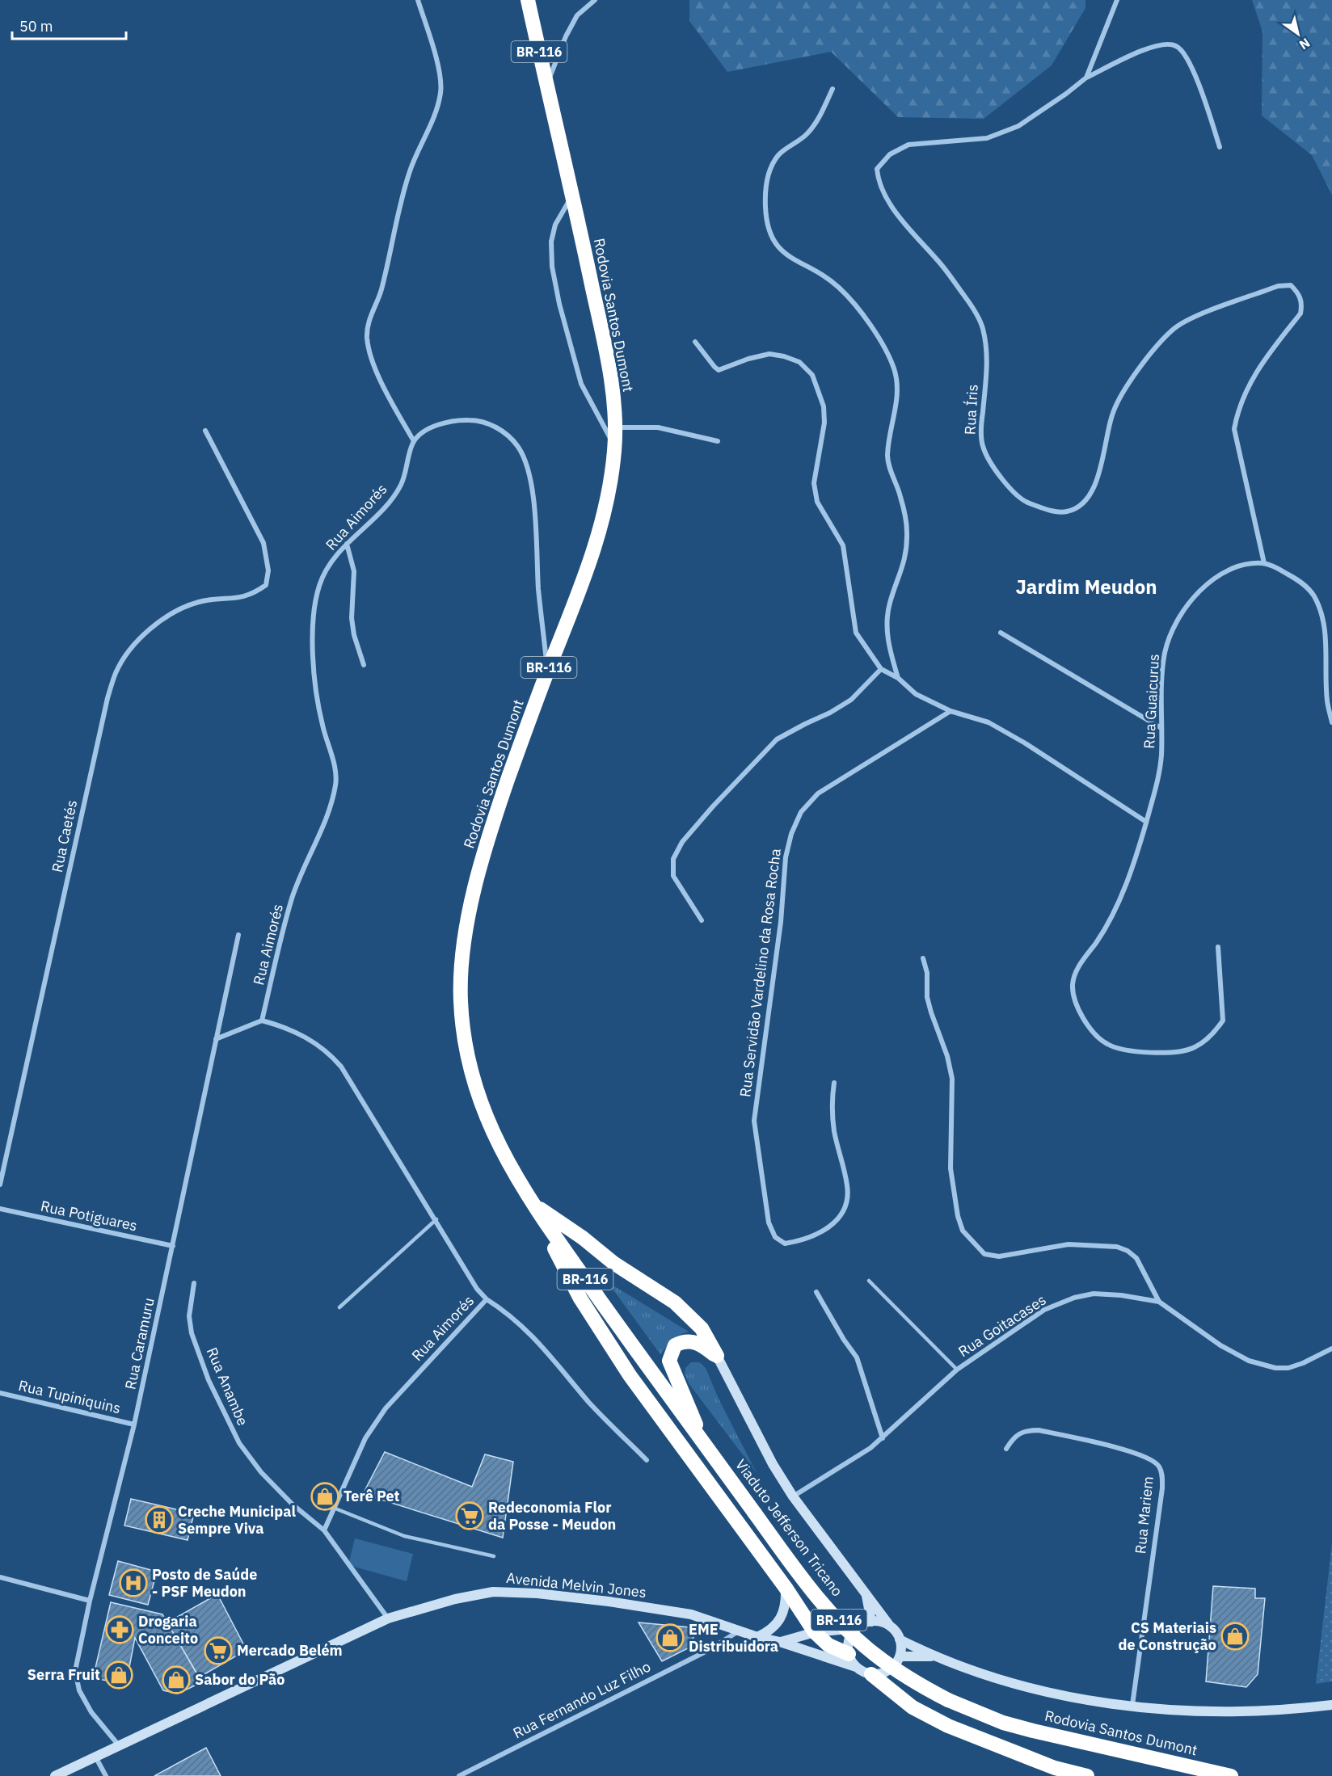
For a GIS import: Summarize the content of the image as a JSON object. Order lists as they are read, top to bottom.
{
  "streets": {
    "highway": ["BR-116", "Rodovia Santos Dumont", "Viaduto Jefferson Tricano"],
    "main road": ["Avenida Melvin Jones"],
    "street": [
      "Rua Íris",
      "Rua Aimorés",
      "Rua Guaicurus",
      "Rua Caetés",
      "Rua Servidão Vardelino da Rosa Rocha",
      "Rua Potiguares",
      "Rua Goitacases",
      "Rua Caramuru",
      "Rua Anambe",
      "Rua Tupiniquins",
      "Rua Mariem",
      "Rua Fernando Luz Filho"
    ]
  },
  "crossings": [
    ["Rodovia Santos Dumont", "Viaduto Jefferson Tricano"],
    ["Rua Íris", "Rua Guaicurus"],
    ["Rua Aimorés", "Rua Anambe"],
    ["Rua Potiguares", "Rua Caramuru"],
    ["Rua Caramuru", "Rua Tupiniquins"],
    ["Rua Caramuru", "Avenida Melvin Jones"],
    ["Rua Anambe", "Avenida Melvin Jones"],
    ["Avenida Melvin Jones", "Rua Fernando Luz Filho"]
  ],
  "districts": ["Jardim Meudon"],
  "places": {
    "shop": [
      "Terê Pet",
      "CS Materiais de Construção",
      "EME Distribuidora",
      "Serra Fruit",
      "Sabor do Pão"
    ],
    "supermarket": ["Redeconomia Flor da Posse - Meudon", "Mercado Belém"],
    "building": ["Creche Municipal Sempre Viva"],
    "hospital": ["Posto de Saúde - PSF Meudon"],
    "pharmacy": ["Drogaria Conceito"]
  },
  "scale_bar": "50 m",
  "north": "bottom right"
}
